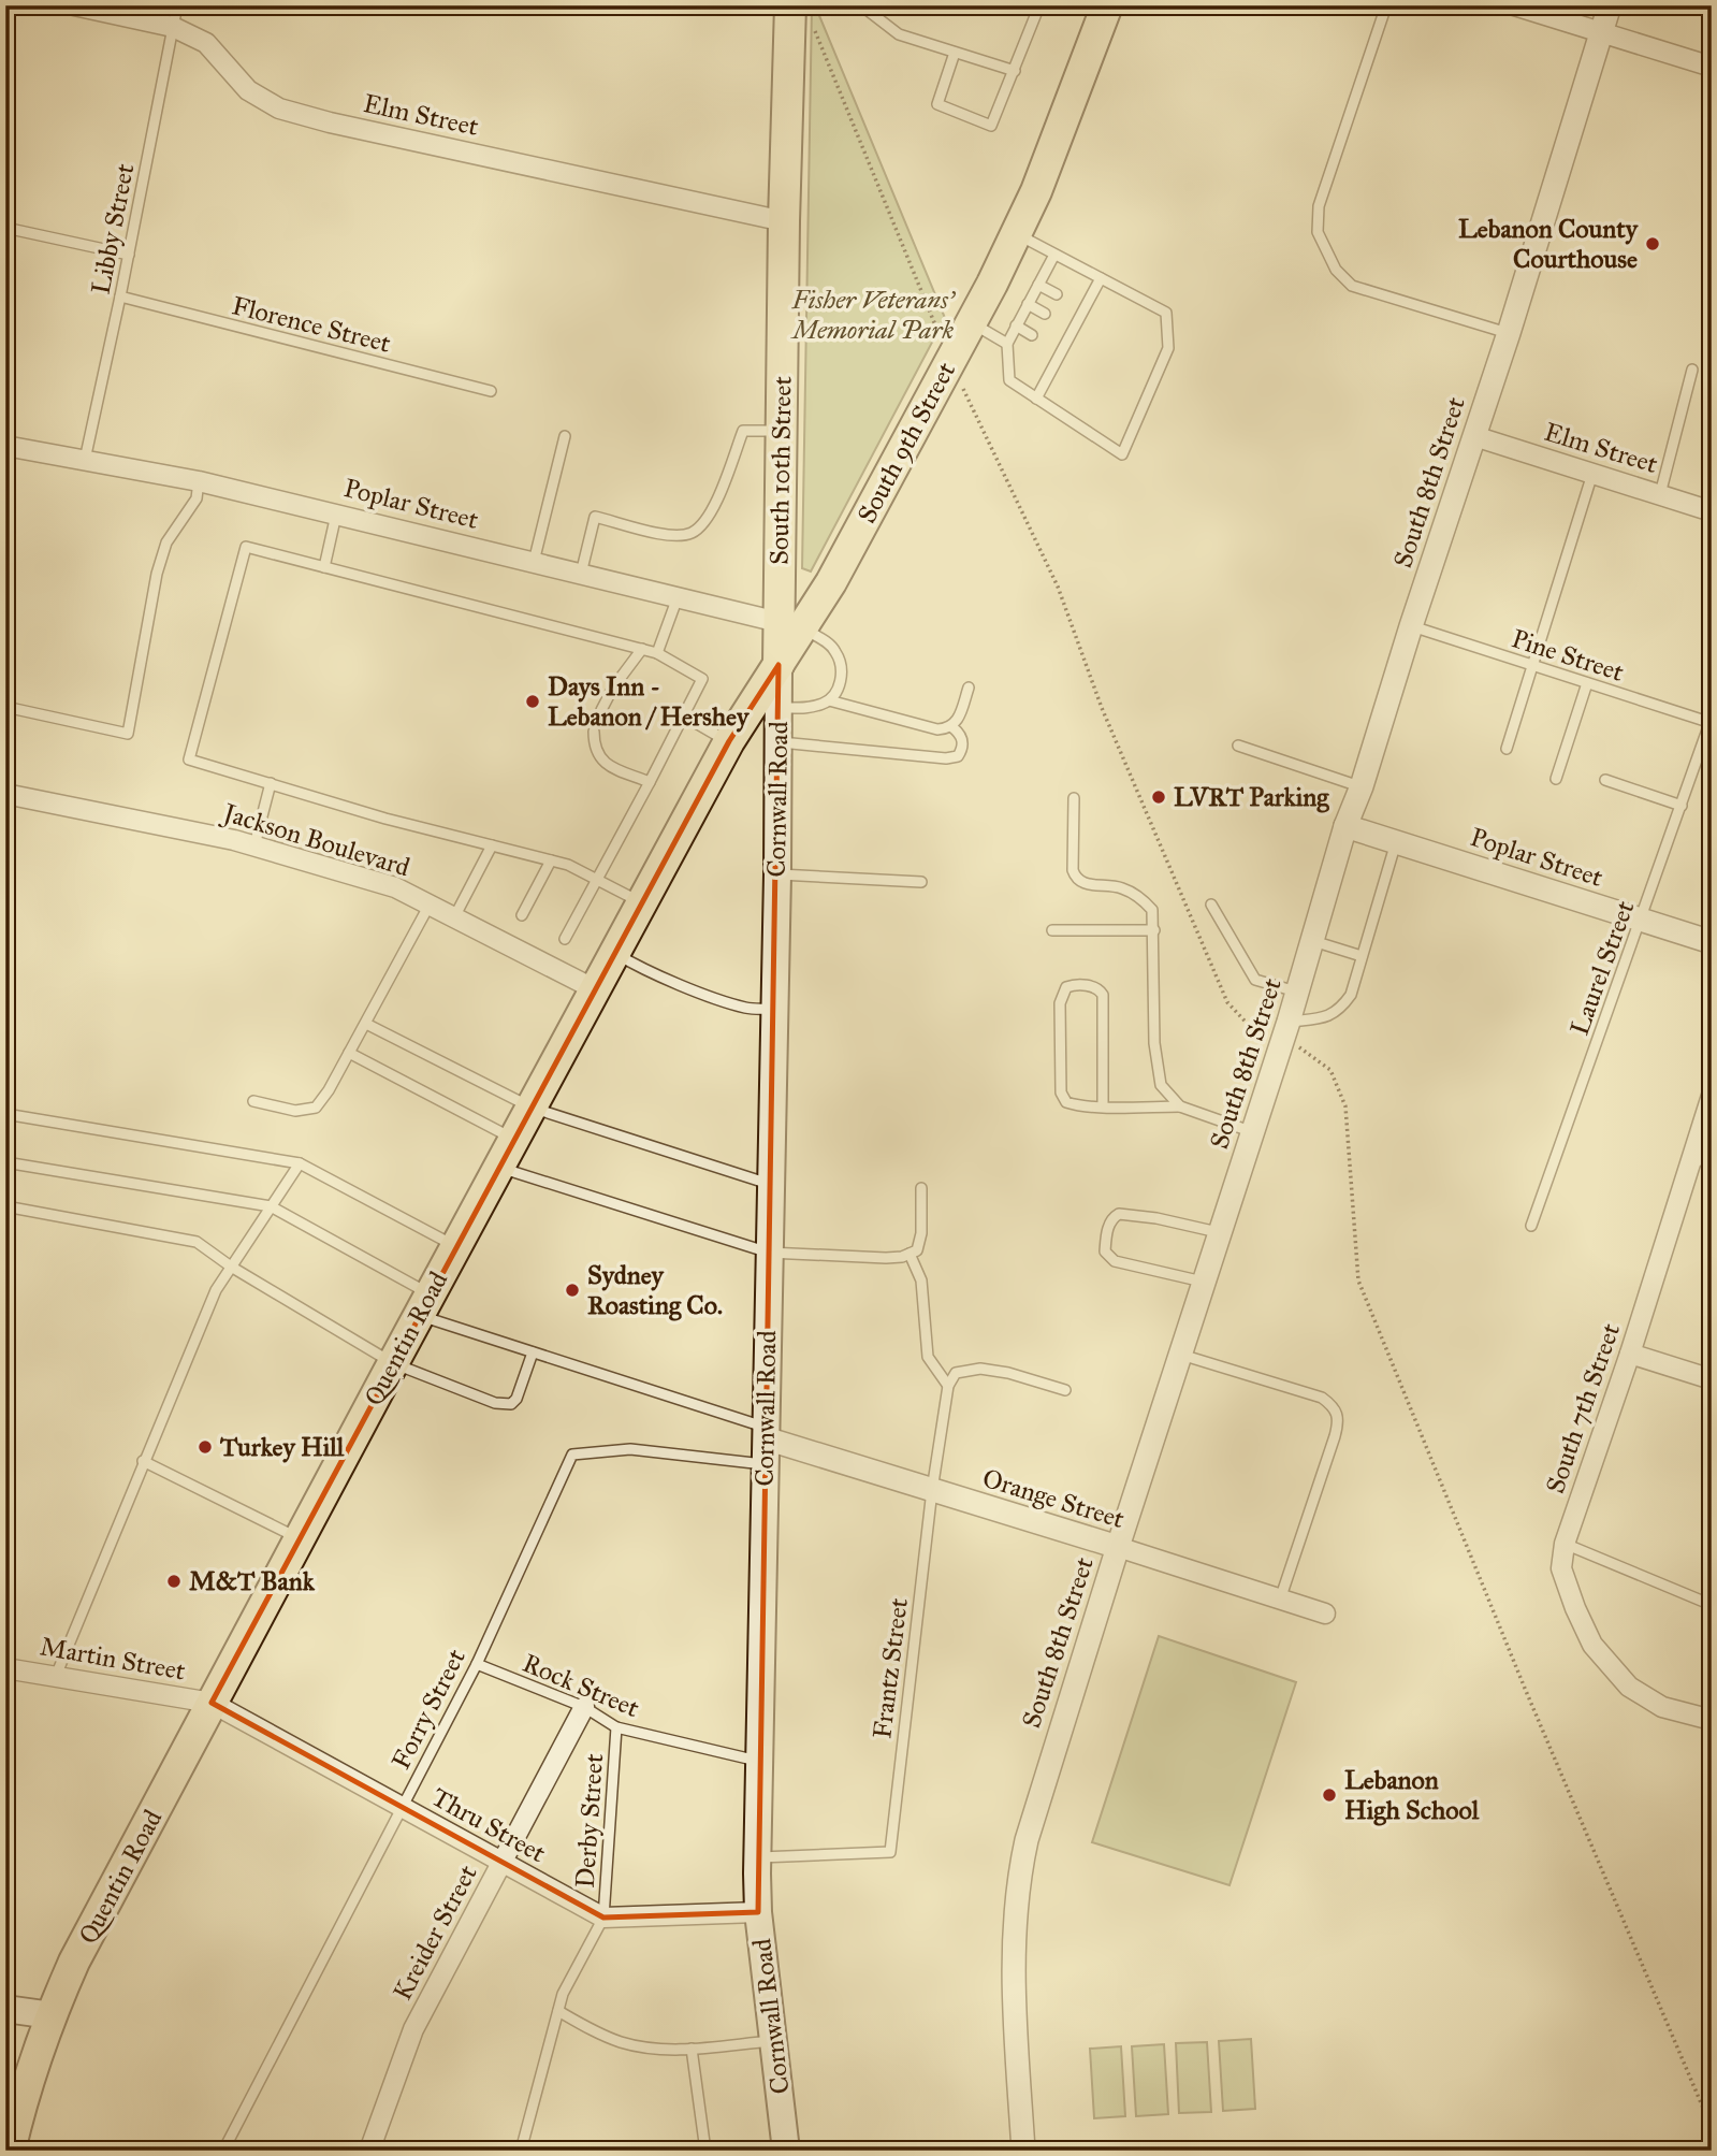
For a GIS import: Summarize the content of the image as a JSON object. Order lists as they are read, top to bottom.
{
  "streets": {
    "highway": ["South 9th Street", "South 10th Street", "Quentin Road"],
    "main road": ["Cornwall Road"],
    "street": [
      "Elm Street",
      "South 8th Street",
      "Poplar Street",
      "Jackson Boulevard",
      "South 7th Street",
      "Orange Street",
      "Martin Street",
      "Thru Street",
      "Kreider Street"
    ],
    "lane": [
      "Libby Street",
      "Florence Street",
      "Pine Street",
      "Laurel Street",
      "Frantz Street",
      "Rock Street",
      "Forry Street",
      "Derby Street"
    ]
  },
  "crossings": [
    ["Elm Street", "Libby Street"],
    ["Elm Street", "South 10th Street"],
    ["Elm Street", "South 8th Street"],
    ["Libby Street", "Florence Street"],
    ["Libby Street", "Poplar Street"],
    ["South 9th Street", "South 10th Street"],
    ["South 9th Street", "Poplar Street"],
    ["South 10th Street", "Poplar Street"],
    ["South 10th Street", "Quentin Road"],
    ["South 8th Street", "Poplar Street"],
    ["South 8th Street", "Pine Street"],
    ["South 8th Street", "Orange Street"],
    ["Poplar Street", "Laurel Street"],
    ["Pine Street", "Laurel Street"],
    ["Cornwall Road", "Quentin Road"],
    ["Cornwall Road", "Orange Street"],
    ["Cornwall Road", "Frantz Street"],
    ["Cornwall Road", "Rock Street"],
    ["Cornwall Road", "Forry Street"],
    ["Jackson Boulevard", "Quentin Road"],
    ["Quentin Road", "Martin Street"],
    ["Quentin Road", "Thru Street"],
    ["Orange Street", "Frantz Street"],
    ["Orange Street", "Forry Street"],
    ["Martin Street", "Thru Street"],
    ["Rock Street", "Forry Street"],
    ["Rock Street", "Derby Street"],
    ["Rock Street", "Kreider Street"],
    ["Forry Street", "Thru Street"],
    ["Derby Street", "Thru Street"],
    ["Thru Street", "Kreider Street"]
  ],
  "parks": ["Fisher Veterans' Memorial Park"],
  "places": [
    "Lebanon County Courthouse",
    "Days Inn - Lebanon / Hershey",
    "LVRT Parking",
    "Sydney Roasting Co.",
    "Turkey Hill",
    "M&T Bank",
    "Lebanon High School"
  ]
}
